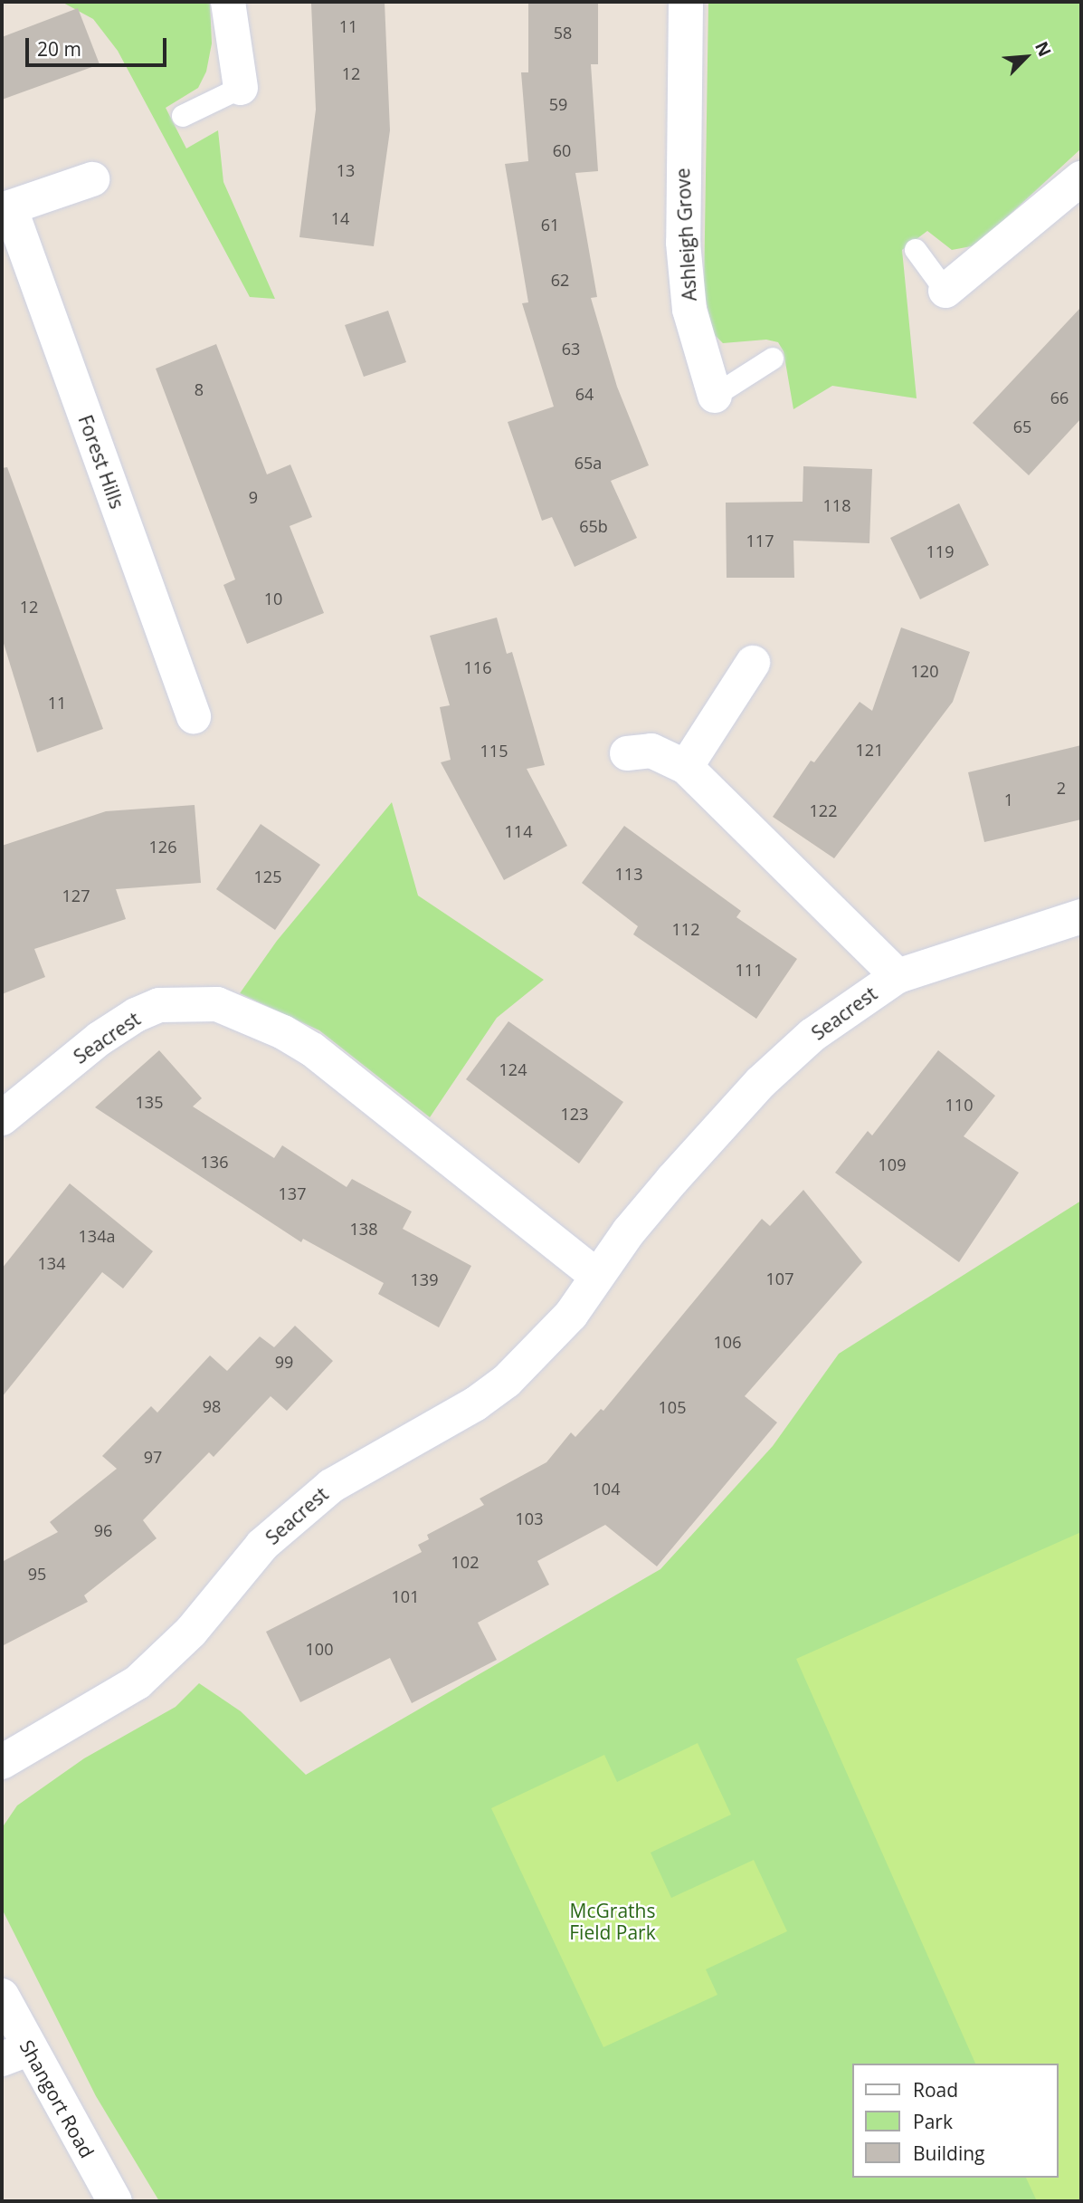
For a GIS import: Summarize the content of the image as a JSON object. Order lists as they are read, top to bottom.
{
  "streets": {
    "street": [
      "Ashleigh Grove",
      "Forest Hills",
      "Seacrest",
      "Shangort Road"
    ]
  },
  "parks": ["McGraths Field Park"],
  "house_numbers": [
    "11",
    "58",
    "12",
    "59",
    "60",
    "13",
    "14",
    "61",
    "62",
    "63",
    "8",
    "64",
    "66",
    "65",
    "65a",
    "9",
    "118",
    "65b",
    "117",
    "119",
    "10",
    "12",
    "116",
    "120",
    "11",
    "121",
    "115",
    "2",
    "1",
    "122",
    "114",
    "126",
    "113",
    "125",
    "127",
    "112",
    "111",
    "124",
    "135",
    "110",
    "123",
    "136",
    "109",
    "137",
    "138",
    "134a",
    "134",
    "107",
    "139",
    "106",
    "99",
    "98",
    "105",
    "97",
    "104",
    "103",
    "96",
    "102",
    "95",
    "101",
    "100"
  ],
  "legend": ["Road", "Park", "Building"],
  "scale_bar": "20 m",
  "north": "top right"
}
